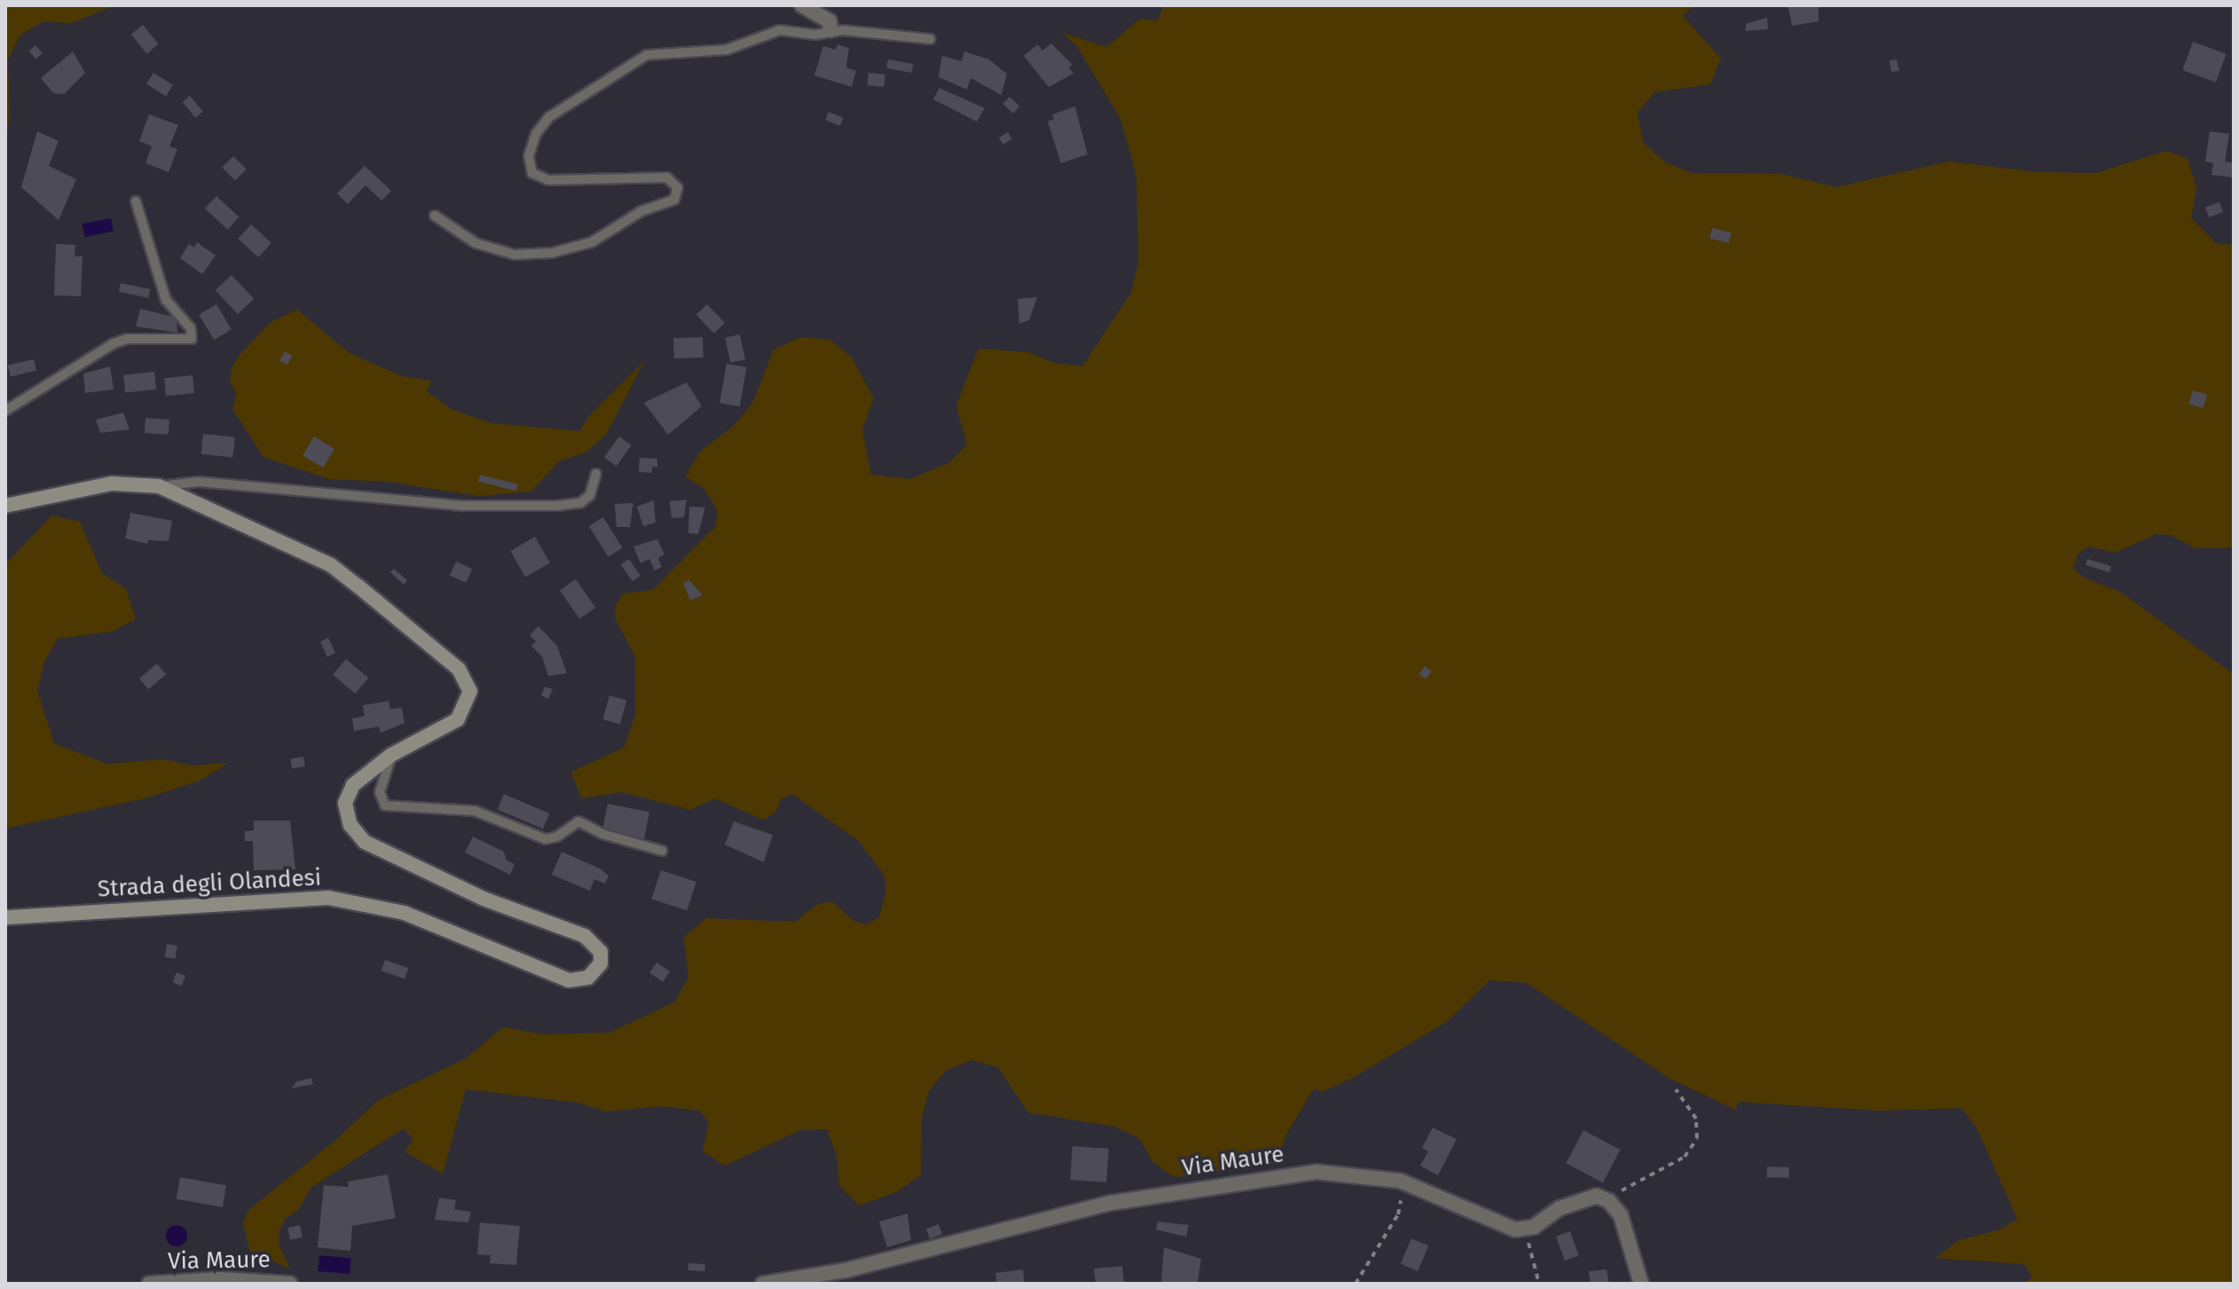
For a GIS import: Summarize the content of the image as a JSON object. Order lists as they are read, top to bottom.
{
  "streets": {
    "main road": ["Strada degli Olandesi"],
    "street": ["Via Maure"]
  }
}
